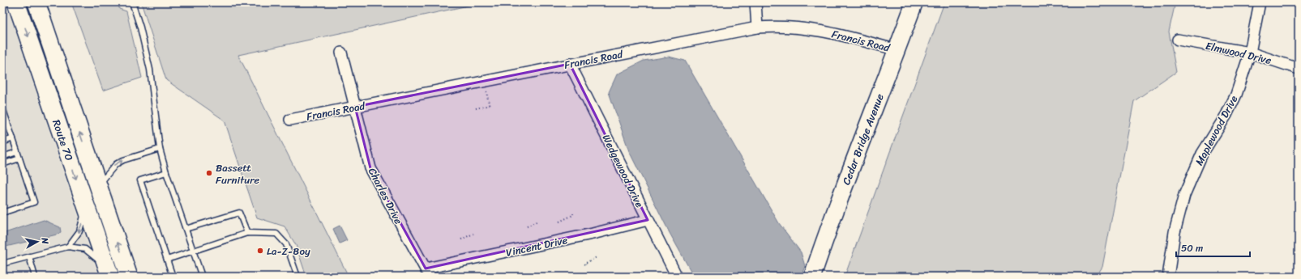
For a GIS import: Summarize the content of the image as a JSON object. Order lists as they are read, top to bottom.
{
  "streets": {
    "highway": ["Route 70"],
    "main road": ["Cedar Bridge Avenue"],
    "street": [
      "Francis Road",
      "Elmwood Drive",
      "Maplewood Drive",
      "Wedgewood Drive",
      "Charles Drive",
      "Vincent Drive"
    ]
  },
  "crossings": [
    ["Francis Road", "Cedar Bridge Avenue"],
    ["Francis Road", "Wedgewood Drive"],
    ["Francis Road", "Charles Drive"],
    ["Elmwood Drive", "Maplewood Drive"],
    ["Wedgewood Drive", "Vincent Drive"],
    ["Charles Drive", "Vincent Drive"]
  ],
  "places": ["Bassett Furniture", "La-Z-Boy"],
  "scale_bar": "50 m",
  "north": "right"
}
